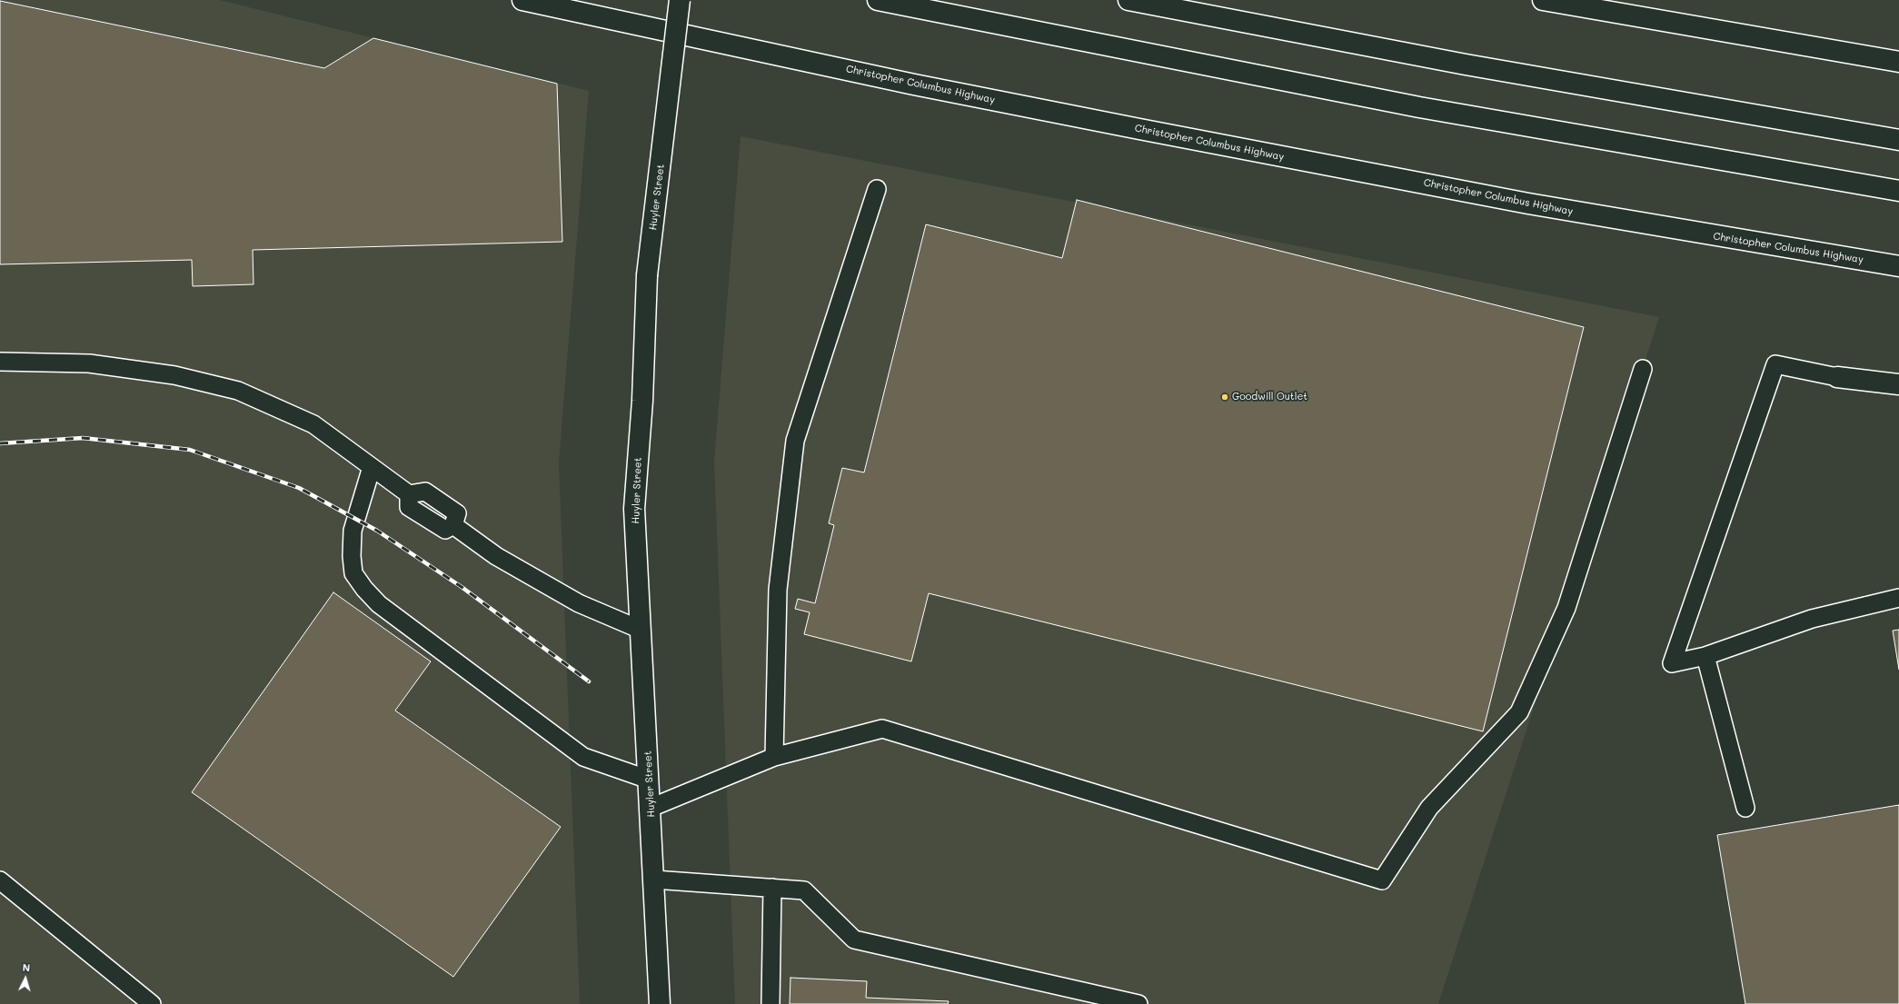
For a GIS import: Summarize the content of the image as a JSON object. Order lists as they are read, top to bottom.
{
  "streets": {
    "main road": ["Christopher Columbus Highway", "Huyler Street"]
  },
  "places": ["Goodwill Outlet"],
  "north": "top"
}
